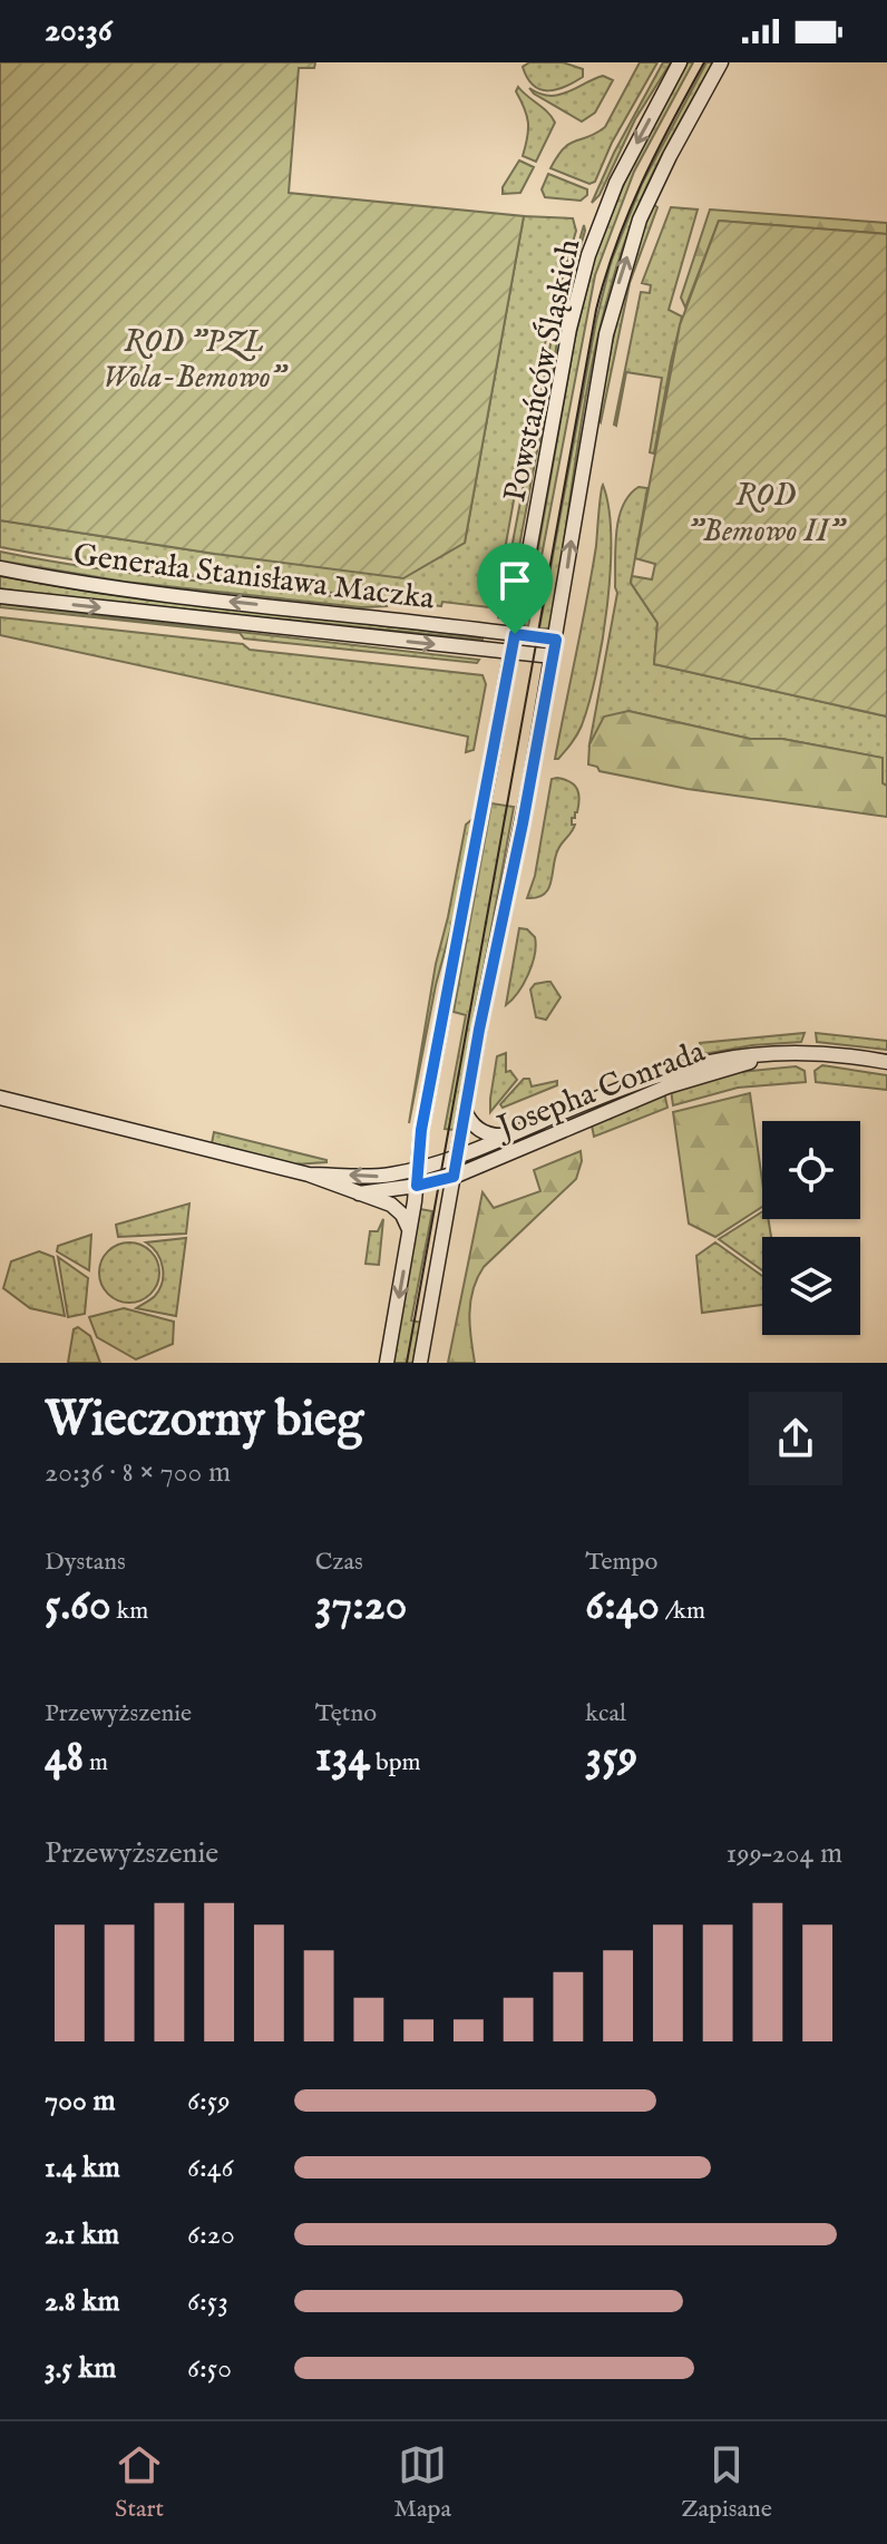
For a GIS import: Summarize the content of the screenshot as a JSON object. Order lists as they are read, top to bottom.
{
  "streets": {
    "main road": ["Powstańców Śląskich", "Generała Stanisława Maczka", "Josepha Conrada"]
  },
  "crossings": [
    ["Powstańców Śląskich", "Generała Stanisława Maczka"],
    ["Powstańców Śląskich", "Josepha Conrada"]
  ],
  "parks": ["ROD \"PZL Wola-Bemowo\"", "ROD \"Bemowo II\""],
  "page": {
    "status": "20:36",
    "heading": ["Wieczorny bieg", "20:36 · 8 × 700 m"],
    "stats": [
      ["Dystans", "5.60 km"],
      ["Czas", "37:20"],
      ["Tempo", "6:40 /km"],
      ["Przewyższenie", "48 m"],
      ["Tętno", "134 bpm"],
      ["kcal", "359"]
    ],
    "chart": ["Przewyższenie", "199–204 m"],
    "list": [
      {
        "name": "700 m",
        "note": "6:59"
      },
      {
        "name": "1.4 km",
        "note": "6:46"
      },
      {
        "name": "2.1 km",
        "note": "6:20"
      },
      {
        "name": "2.8 km",
        "note": "6:53"
      },
      {
        "name": "3.5 km",
        "note": "6:50"
      }
    ],
    "tabs": ["Start", "Mapa", "Zapisane"]
  }
}
